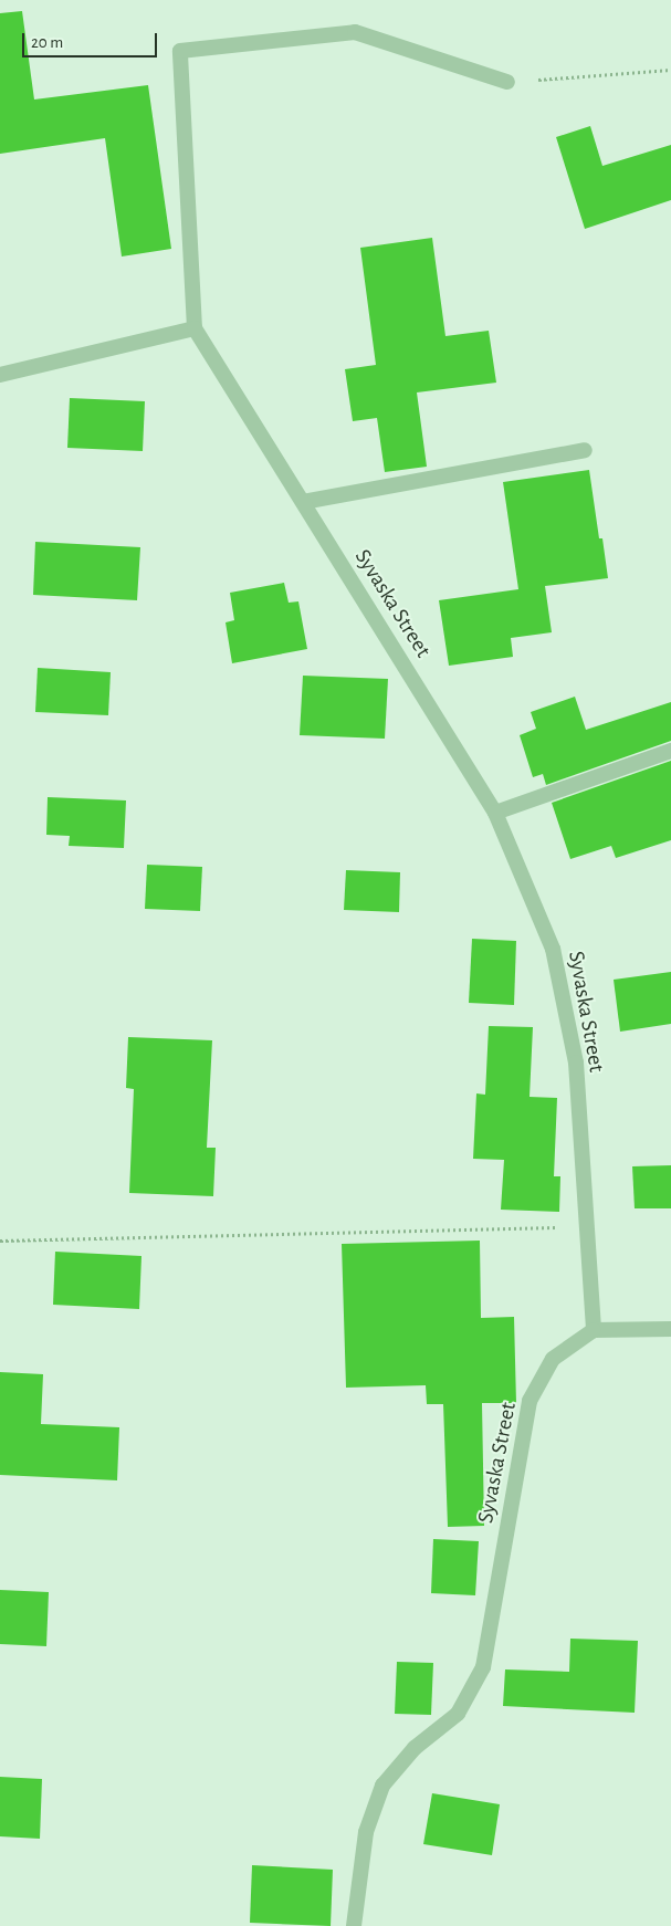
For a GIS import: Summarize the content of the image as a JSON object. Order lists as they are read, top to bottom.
{
  "streets": {
    "street": ["Syvaska Street"]
  },
  "scale_bar": "20 m"
}
